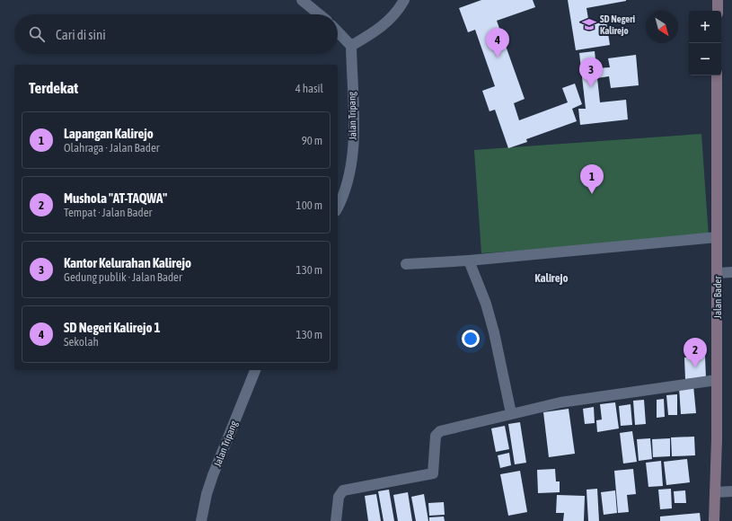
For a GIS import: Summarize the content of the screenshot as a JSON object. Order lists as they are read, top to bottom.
{
  "streets": {
    "main road": ["Jalan Bader"],
    "street": ["Jalan Tripang"]
  },
  "districts": ["Kalirejo"],
  "places": {
    "school or university": ["SD Negeri Kalirejo"]
  },
  "north": "bottom right",
  "page": {
    "map_buttons": ["+", "−"],
    "search": "Cari di sini",
    "pins": [
      "4",
      "3",
      "1",
      "2"
    ],
    "heading": ["Terdekat", "4 hasil"],
    "list": [
      {
        "mark": "1",
        "name": "Lapangan Kalirejo",
        "note": "Olahraga · Jalan Bader",
        "value": "90 m"
      },
      {
        "mark": "2",
        "name": "Mushola \"AT-TAQWA\"",
        "note": "Tempat · Jalan Bader",
        "value": "100 m"
      },
      {
        "mark": "3",
        "name": "Kantor Kelurahan Kalirejo",
        "note": "Gedung publik · Jalan Bader",
        "value": "130 m"
      },
      {
        "mark": "4",
        "name": "SD Negeri Kalirejo 1",
        "note": "Sekolah",
        "value": "130 m"
      }
    ]
  }
}
